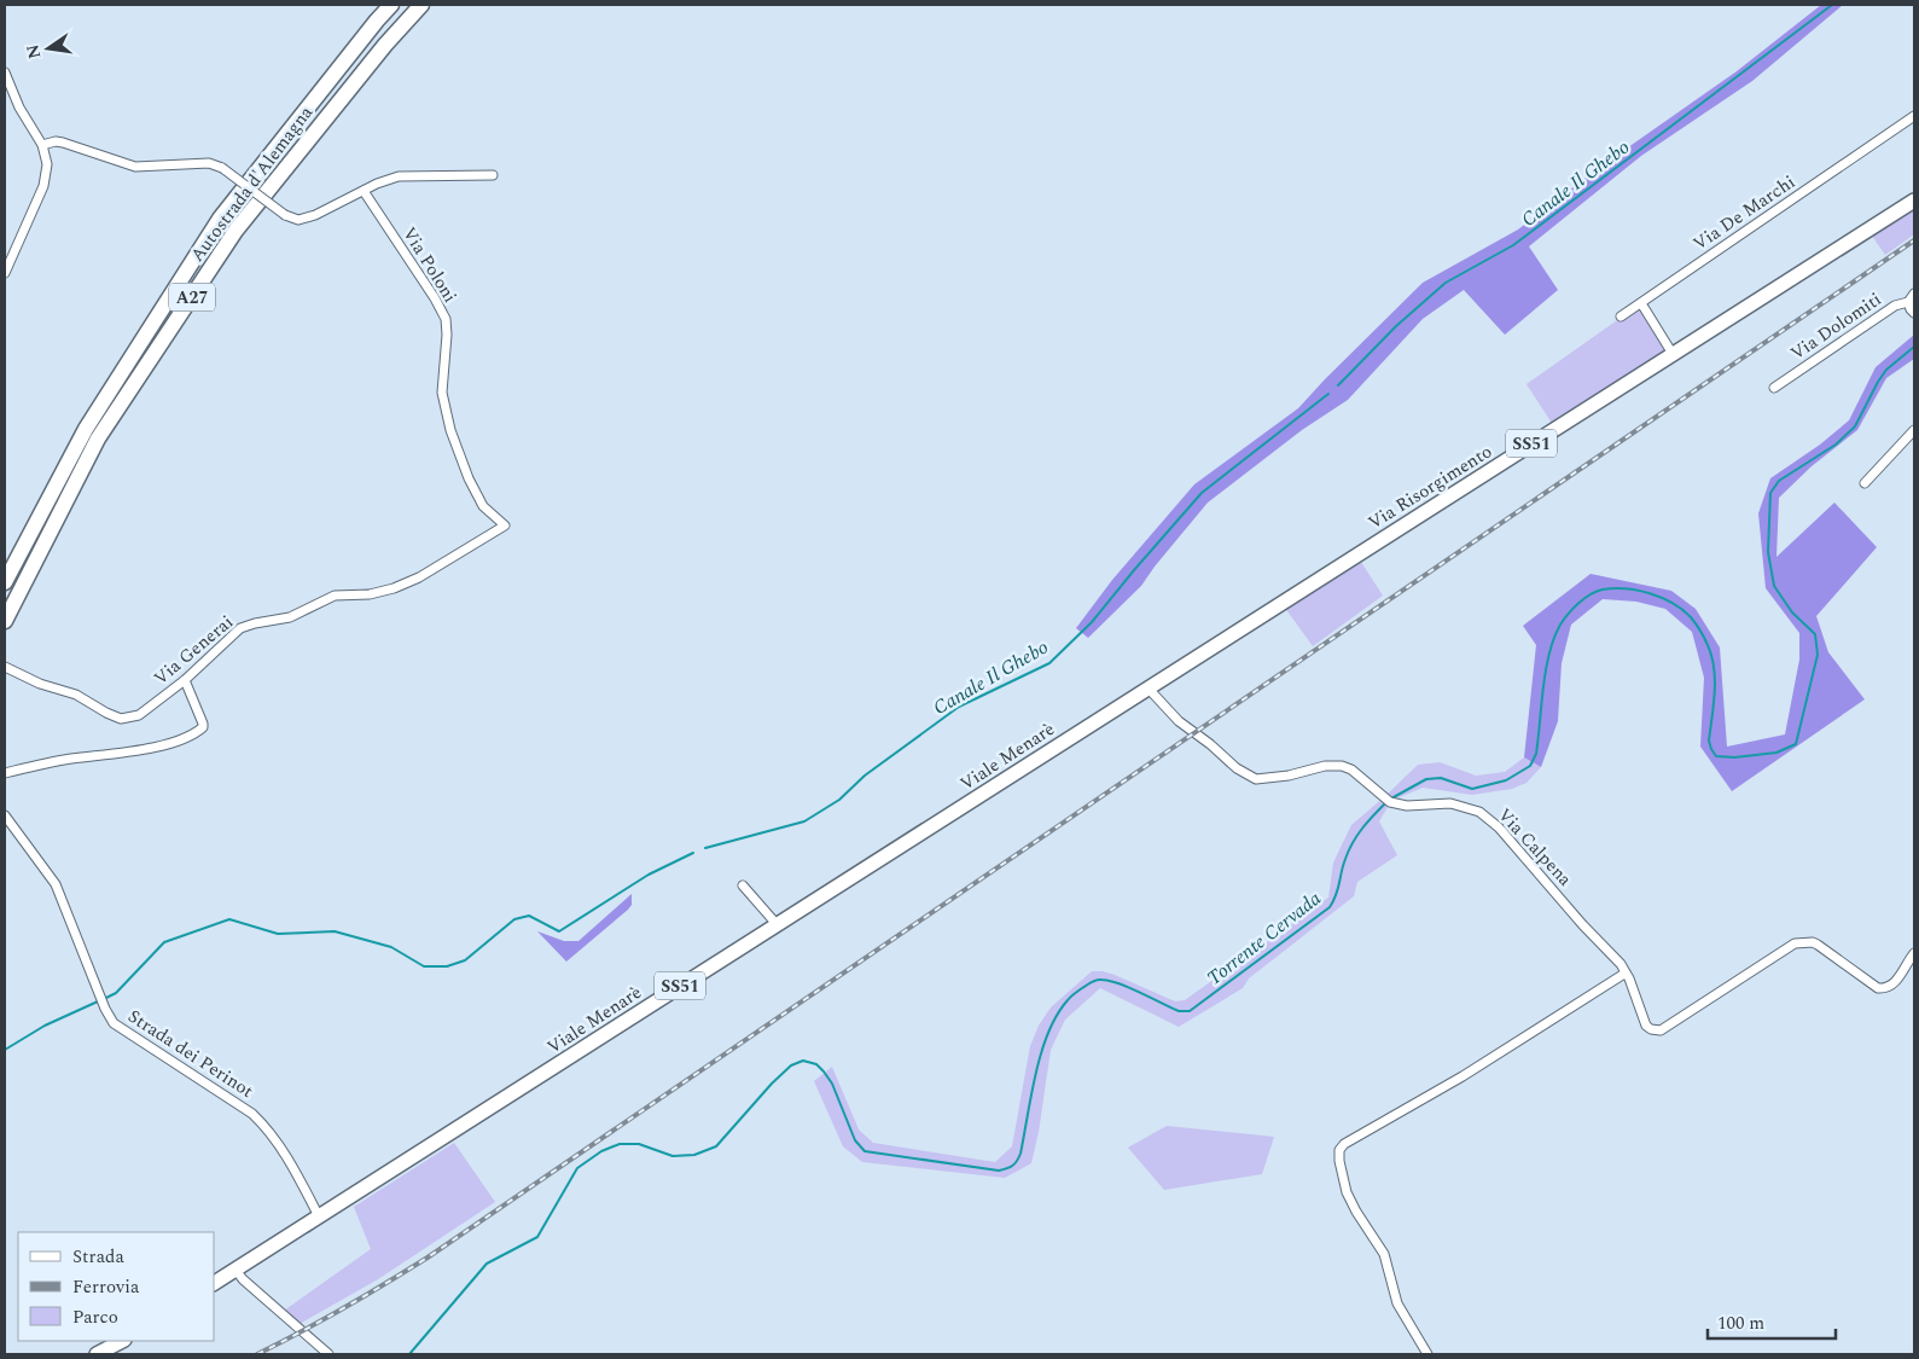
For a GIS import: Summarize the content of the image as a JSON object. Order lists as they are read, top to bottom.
{
  "streets": {
    "highway": ["Autostrada d'Alemagna", "A27"],
    "main road": ["SS51", "Via Risorgimento", "Viale Menarè"],
    "street": [
      "Via De Marchi",
      "Via Poloni",
      "Via Dolomiti",
      "Via Generai",
      "Via Calpena",
      "Strada dei Perinot"
    ]
  },
  "crossings": [
    ["Via Poloni", "Via Generai"],
    ["Via Risorgimento", "Viale Menarè"],
    ["Via Risorgimento", "Via Calpena"],
    ["Viale Menarè", "Via Calpena"],
    ["Viale Menarè", "Strada dei Perinot"]
  ],
  "water": ["Canale Il Ghebo", "Torrente Cervada"],
  "legend": ["Strada", "Ferrovia", "Parco"],
  "scale_bar": "100 m",
  "north": "left"
}
